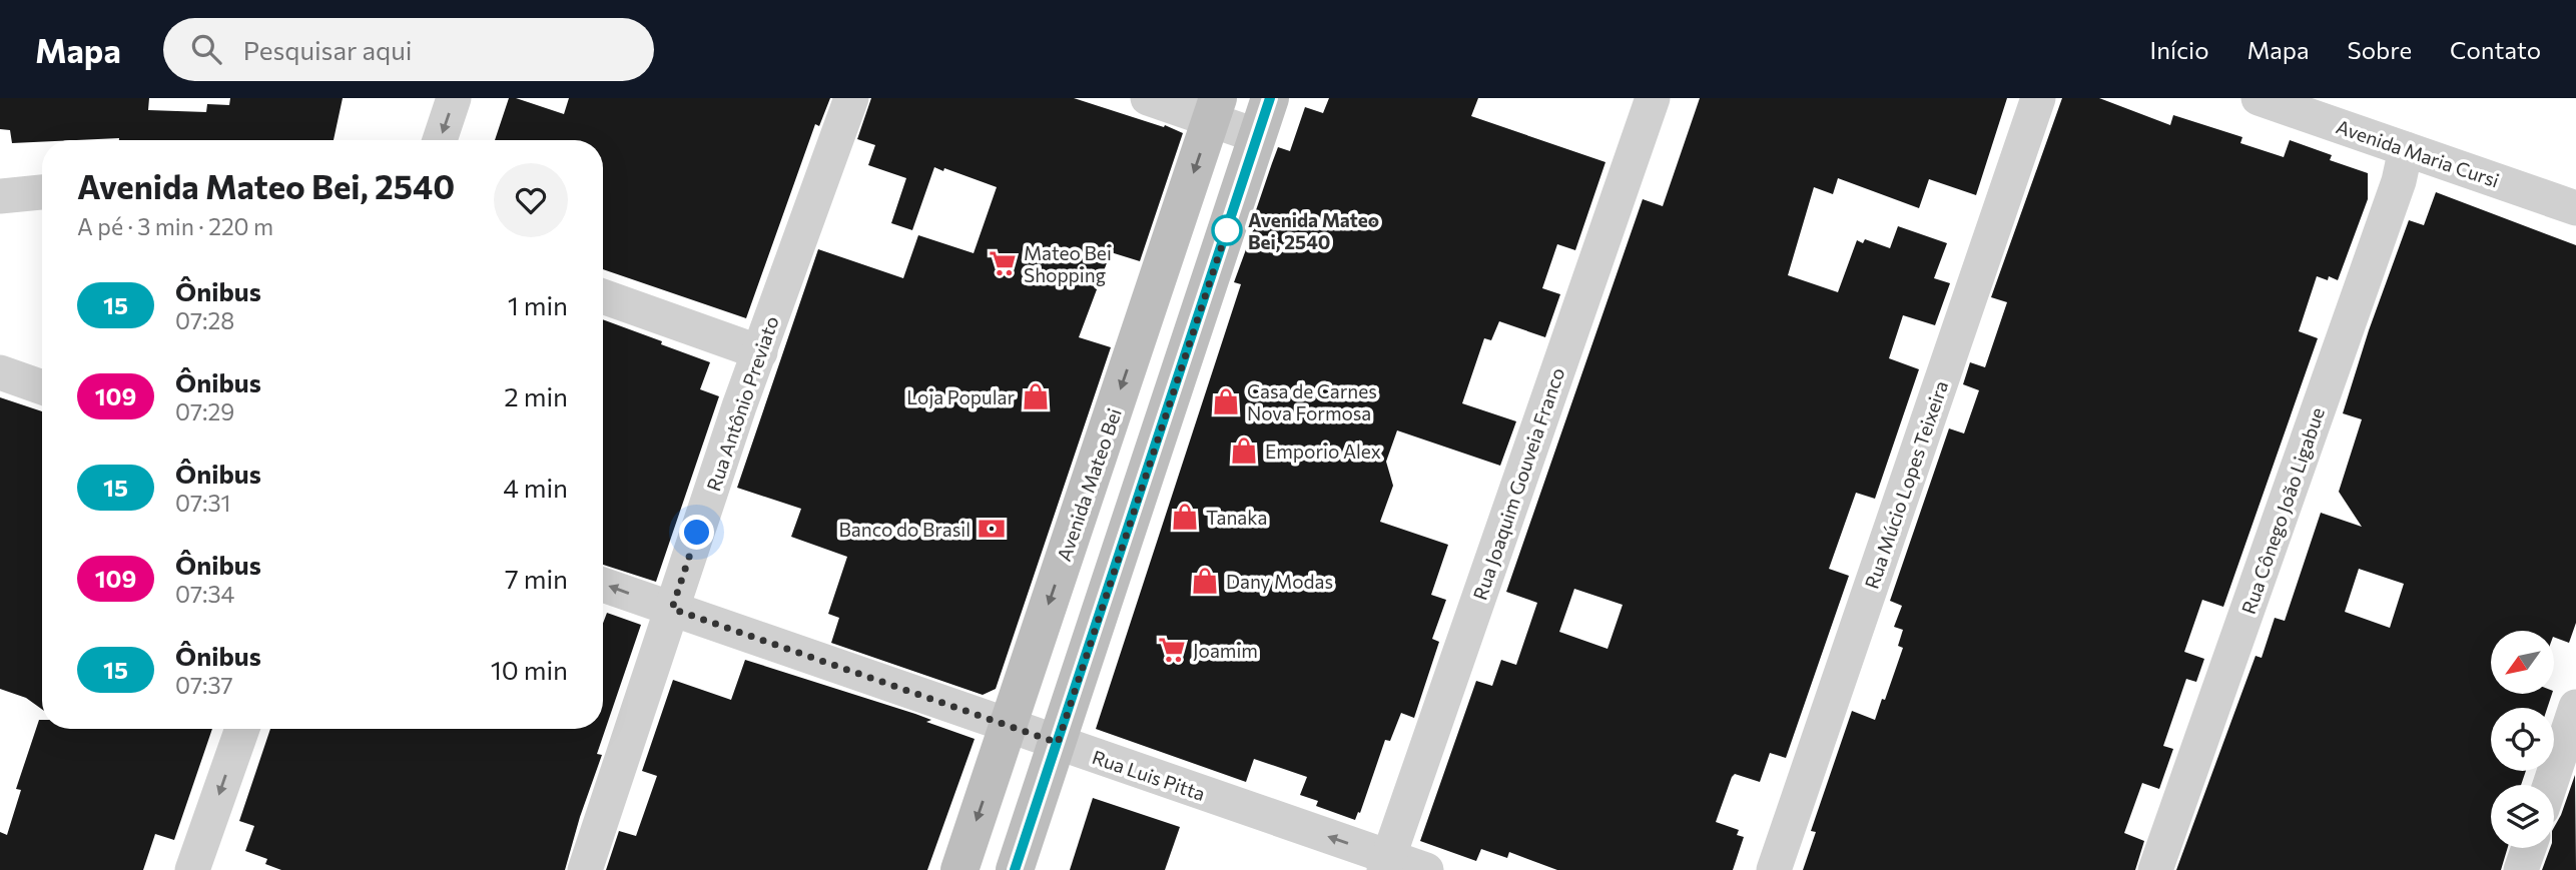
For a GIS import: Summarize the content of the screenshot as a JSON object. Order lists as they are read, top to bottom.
{
  "streets": {
    "main road": ["Avenida Mateo Bei"],
    "street": [
      "Avenida Maria Cursi",
      "Rua Antônio Previato",
      "Rua Joaquim Gouveia Franco",
      "Rua Múcio Lopes Teixeira",
      "Rua Cônego João Ligabue",
      "Rua Luis Pitta"
    ]
  },
  "crossings": [
    ["Avenida Maria Cursi", "Rua Cônego João Ligabue"],
    ["Rua Antônio Previato", "Rua Luis Pitta"],
    ["Rua Joaquim Gouveia Franco", "Rua Luis Pitta"],
    ["Avenida Mateo Bei", "Rua Luis Pitta"]
  ],
  "one_way": ["Rua Luis Pitta"],
  "places": {
    "other": ["Avenida Mateo Bei, 2540"],
    "supermarket": ["Mateo Bei Shopping", "Joamim"],
    "shop": [
      "Loja Popular",
      "Casa de Carnes Nova Formosa",
      "Emporio Alex",
      "Tanaka",
      "Dany Modas"
    ],
    "bank": ["Banco do Brasil"]
  },
  "lines": ["bus line 15"],
  "north": "bottom left",
  "page": {
    "header": "Mapa",
    "search": "Pesquisar aqui",
    "nav": [
      "Início",
      "Mapa",
      "Sobre",
      "Contato"
    ],
    "heading": ["Avenida Mateo Bei, 2540", "A pé · 3 min · 220 m"],
    "list": [
      {
        "mark": "15",
        "name": "Ônibus",
        "note": "07:28",
        "value": "1 min"
      },
      {
        "mark": "109",
        "name": "Ônibus",
        "note": "07:29",
        "value": "2 min"
      },
      {
        "mark": "15",
        "name": "Ônibus",
        "note": "07:31",
        "value": "4 min"
      },
      {
        "mark": "109",
        "name": "Ônibus",
        "note": "07:34",
        "value": "7 min"
      },
      {
        "mark": "15",
        "name": "Ônibus",
        "note": "07:37",
        "value": "10 min"
      }
    ]
  }
}
